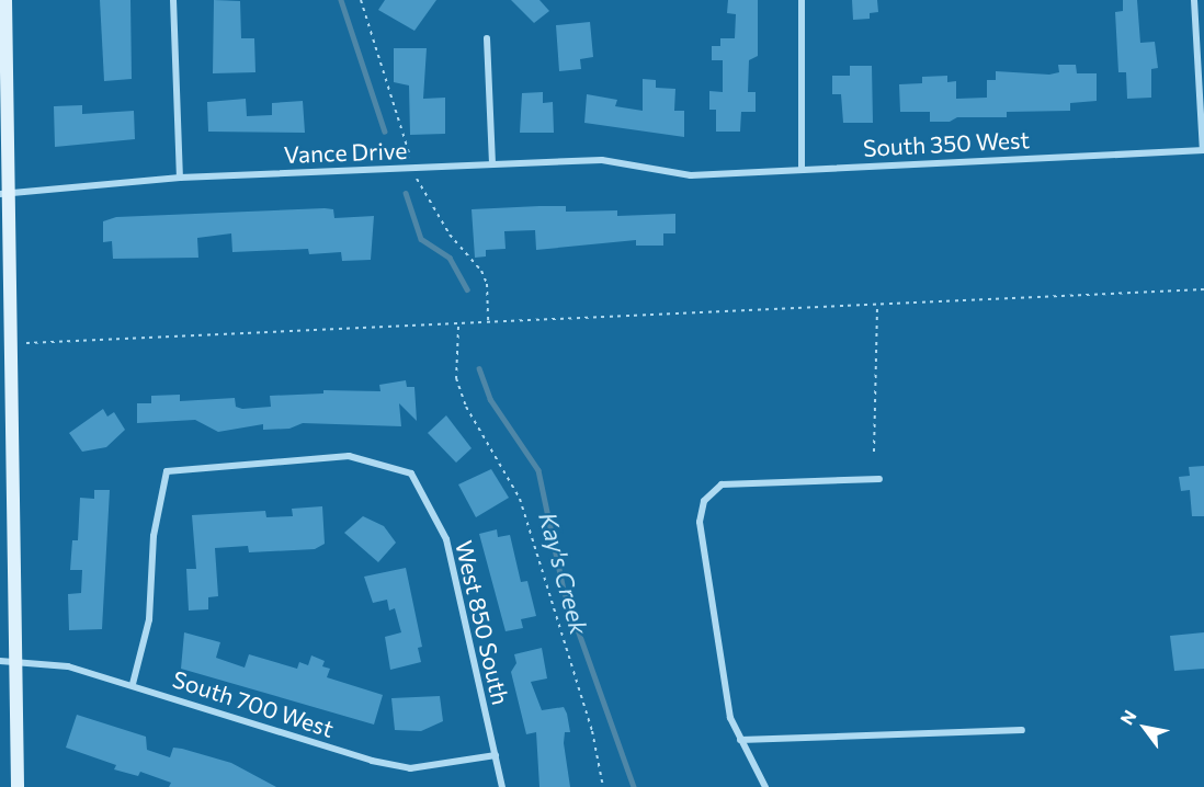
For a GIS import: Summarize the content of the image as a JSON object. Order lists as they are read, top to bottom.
{
  "streets": {
    "street": [
      "South 350 West",
      "Vance Drive",
      "West 850 South",
      "South 700 West"
    ]
  },
  "crossings": [
    ["South 350 West", "Vance Drive"],
    ["West 850 South", "South 700 West"]
  ],
  "water": ["Kay's Creek"],
  "north": "top left"
}
